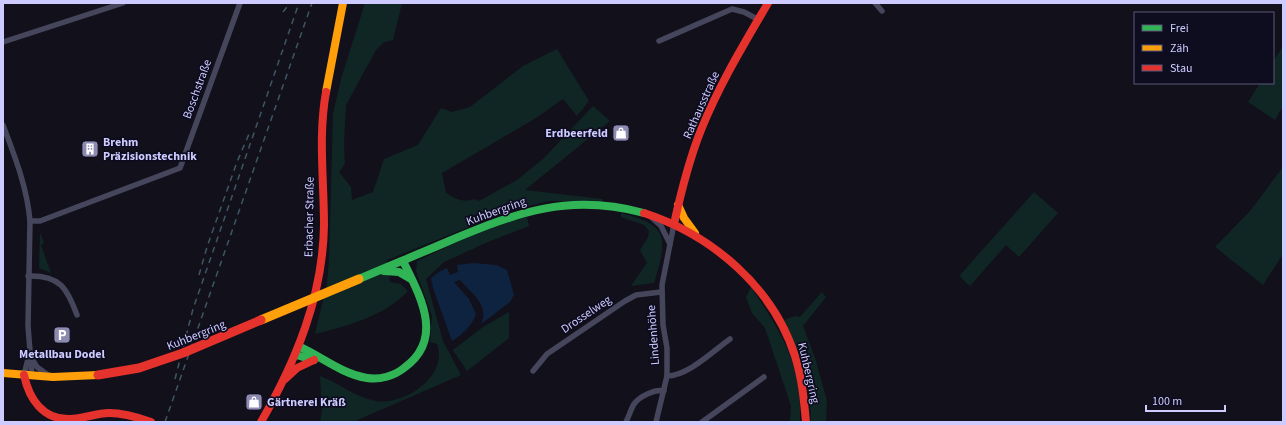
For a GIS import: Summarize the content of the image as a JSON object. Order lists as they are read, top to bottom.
{
  "streets": {
    "main road": ["Rathausstraße", "Kuhbergring", "Erbacher Straße"],
    "street": ["Boschstraße", "Drosselweg", "Lindenhöhe"]
  },
  "crossings": [
    ["Rathausstraße", "Kuhbergring"],
    ["Rathausstraße", "Lindenhöhe"],
    ["Kuhbergring", "Lindenhöhe"],
    ["Drosselweg", "Lindenhöhe"]
  ],
  "places": {
    "shop": ["Erdbeerfeld", "Gärtnerei Kräß"],
    "building": ["Brehm Präzisionstechnik"],
    "parking": ["Metallbau Dodel"]
  },
  "legend": ["Frei", "Zäh", "Stau"],
  "scale_bar": "100 m"
}
